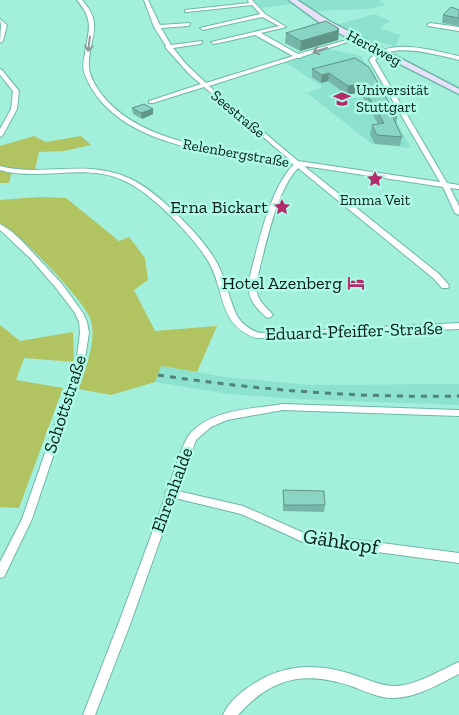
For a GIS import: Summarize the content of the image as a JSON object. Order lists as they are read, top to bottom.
{
  "streets": {
    "street": [
      "Herdweg",
      "Seestraße",
      "Relenbergstraße",
      "Eduard-Pfeiffer-Straße",
      "Schottstraße",
      "Ehrenhalde",
      "Gähkopf"
    ]
  },
  "crossings": [
    ["Seestraße", "Relenbergstraße"],
    ["Ehrenhalde", "Gähkopf"]
  ],
  "one_way": ["Relenbergstraße"],
  "places": {
    "school or university": ["Universität Stuttgart"],
    "place": ["Emma Veit", "Erna Bickart"],
    "hotel": ["Hotel Azenberg"]
  }
}
